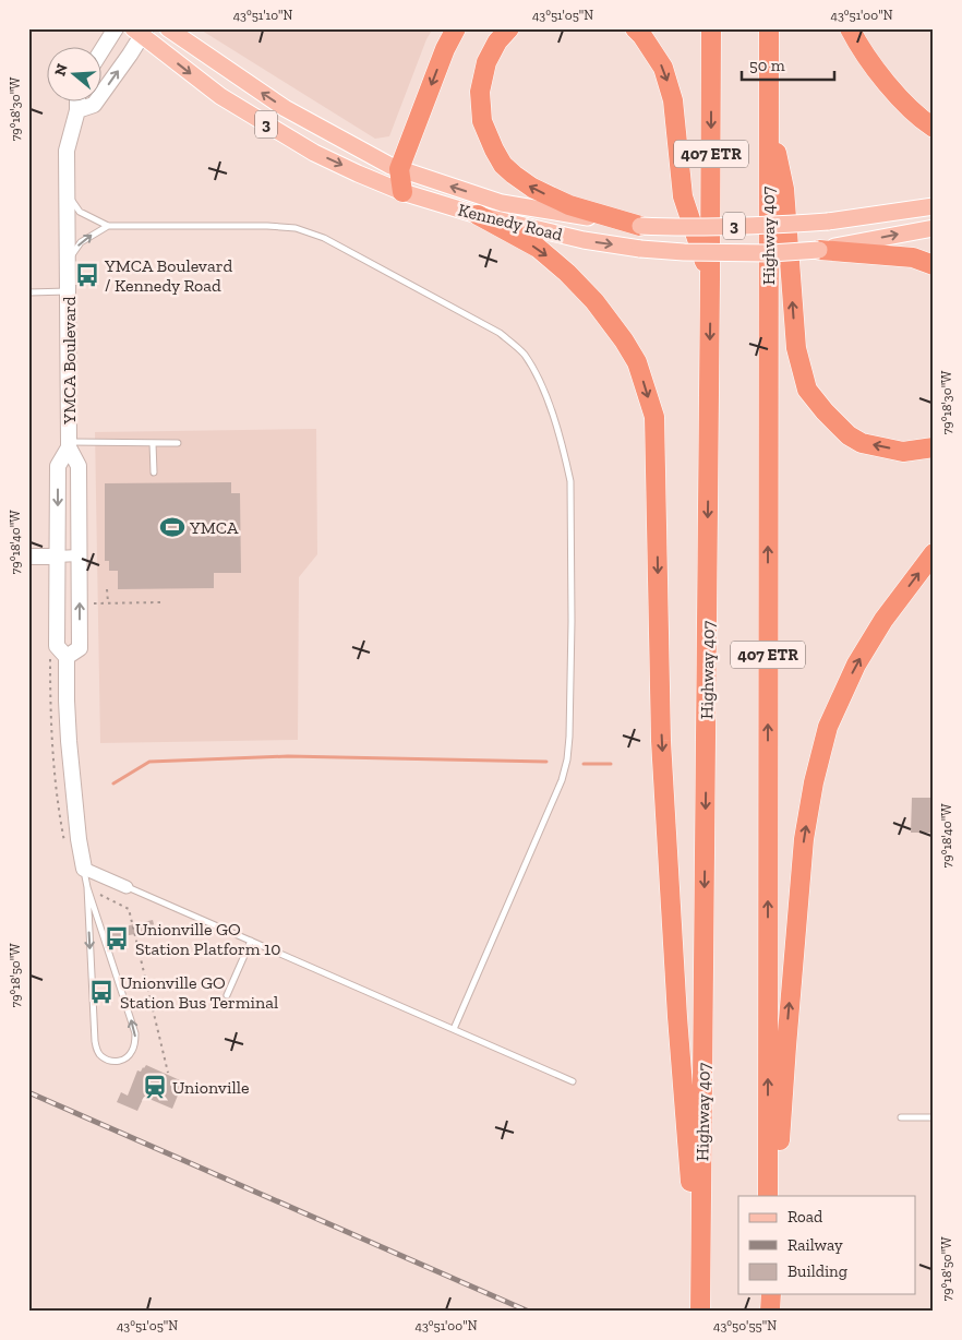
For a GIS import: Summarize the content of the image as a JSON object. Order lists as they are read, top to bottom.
{
  "streets": {
    "highway": ["407 ETR", "Highway 407"],
    "main road": ["3", "Kennedy Road", "YMCA Boulevard"]
  },
  "places": {
    "bus stop": ["YMCA Boulevard / Kennedy Road", "Unionville GO Station Platform 10", "Unionville GO Station Bus Terminal"],
    "sports": ["YMCA"],
    "station": ["Unionville"]
  },
  "legend": ["Road", "Railway", "Building"],
  "scale_bar": "50 m",
  "north": "left",
  "coordinates": [
    "43°51'10\"N",
    "43°51'05\"N",
    "43°51'00\"N",
    "79°18'30\"W",
    "79°18'40\"W",
    "79°18'50\"W",
    "43°50'55\"N"
  ]
}
